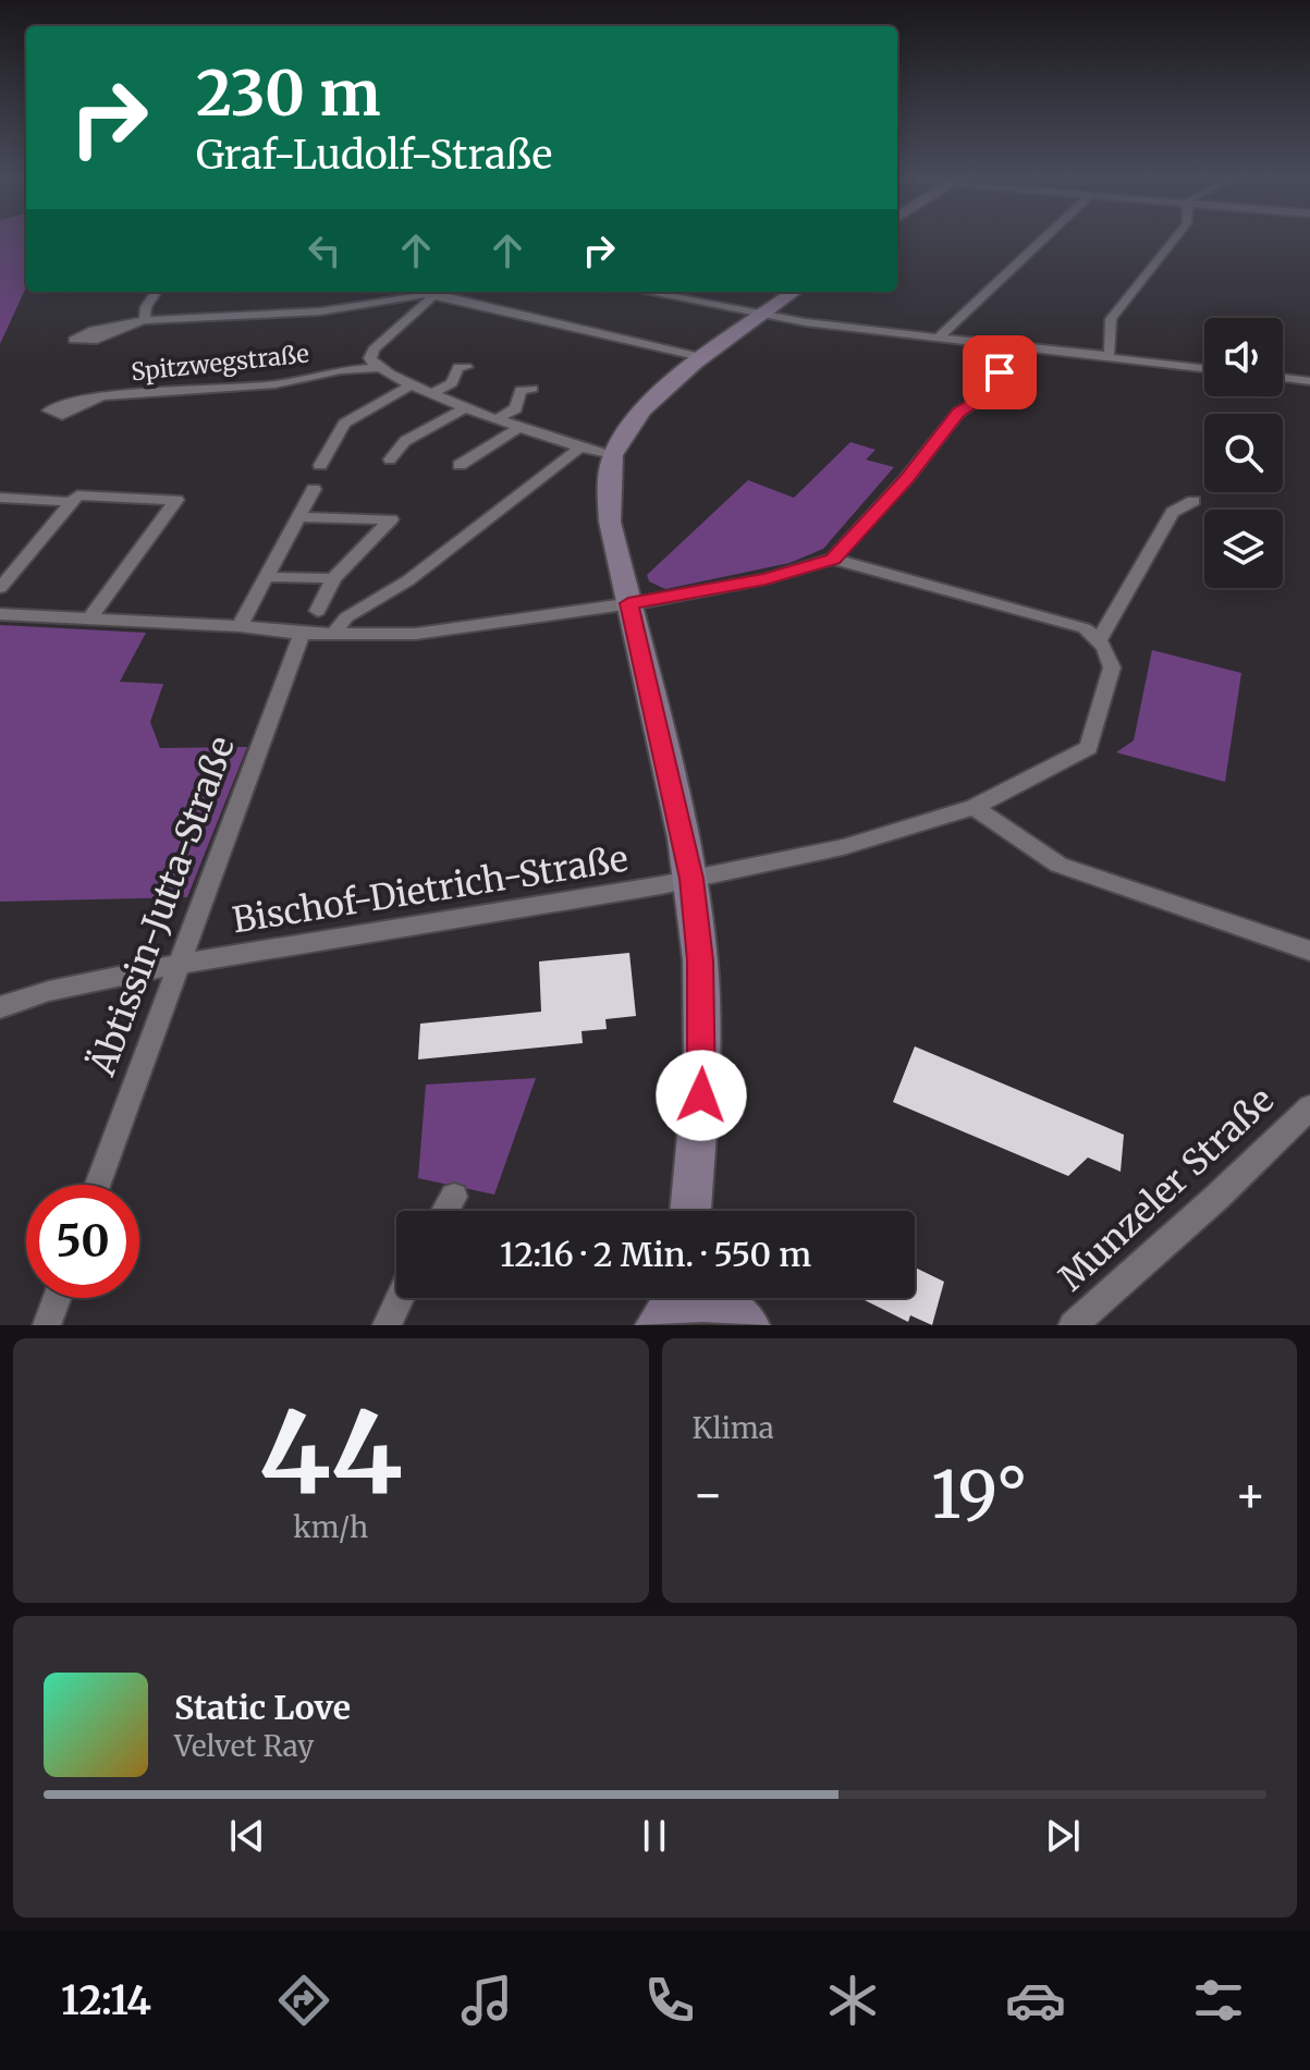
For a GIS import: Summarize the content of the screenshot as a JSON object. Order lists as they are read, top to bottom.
{
  "streets": {
    "street": [
      "Spitzwegstraße",
      "Bischof-Dietrich-Straße",
      "Äbtissin-Jutta-Straße",
      "Munzeler Straße"
    ]
  },
  "crossings": [
    ["Bischof-Dietrich-Straße", "Äbtissin-Jutta-Straße"]
  ],
  "page": {
    "turn": ["230 m", "Graf-Ludolf-Straße"],
    "limit": "50",
    "trip": "12:16 · 2 Min. · 550 m",
    "tile": [
      ["44", "km/h"],
      "Klima"
    ],
    "heat": ["−", "19°", "+"],
    "song": ["Static Love", "Velvet Ray"],
    "tabs": "12:14"
  }
}
